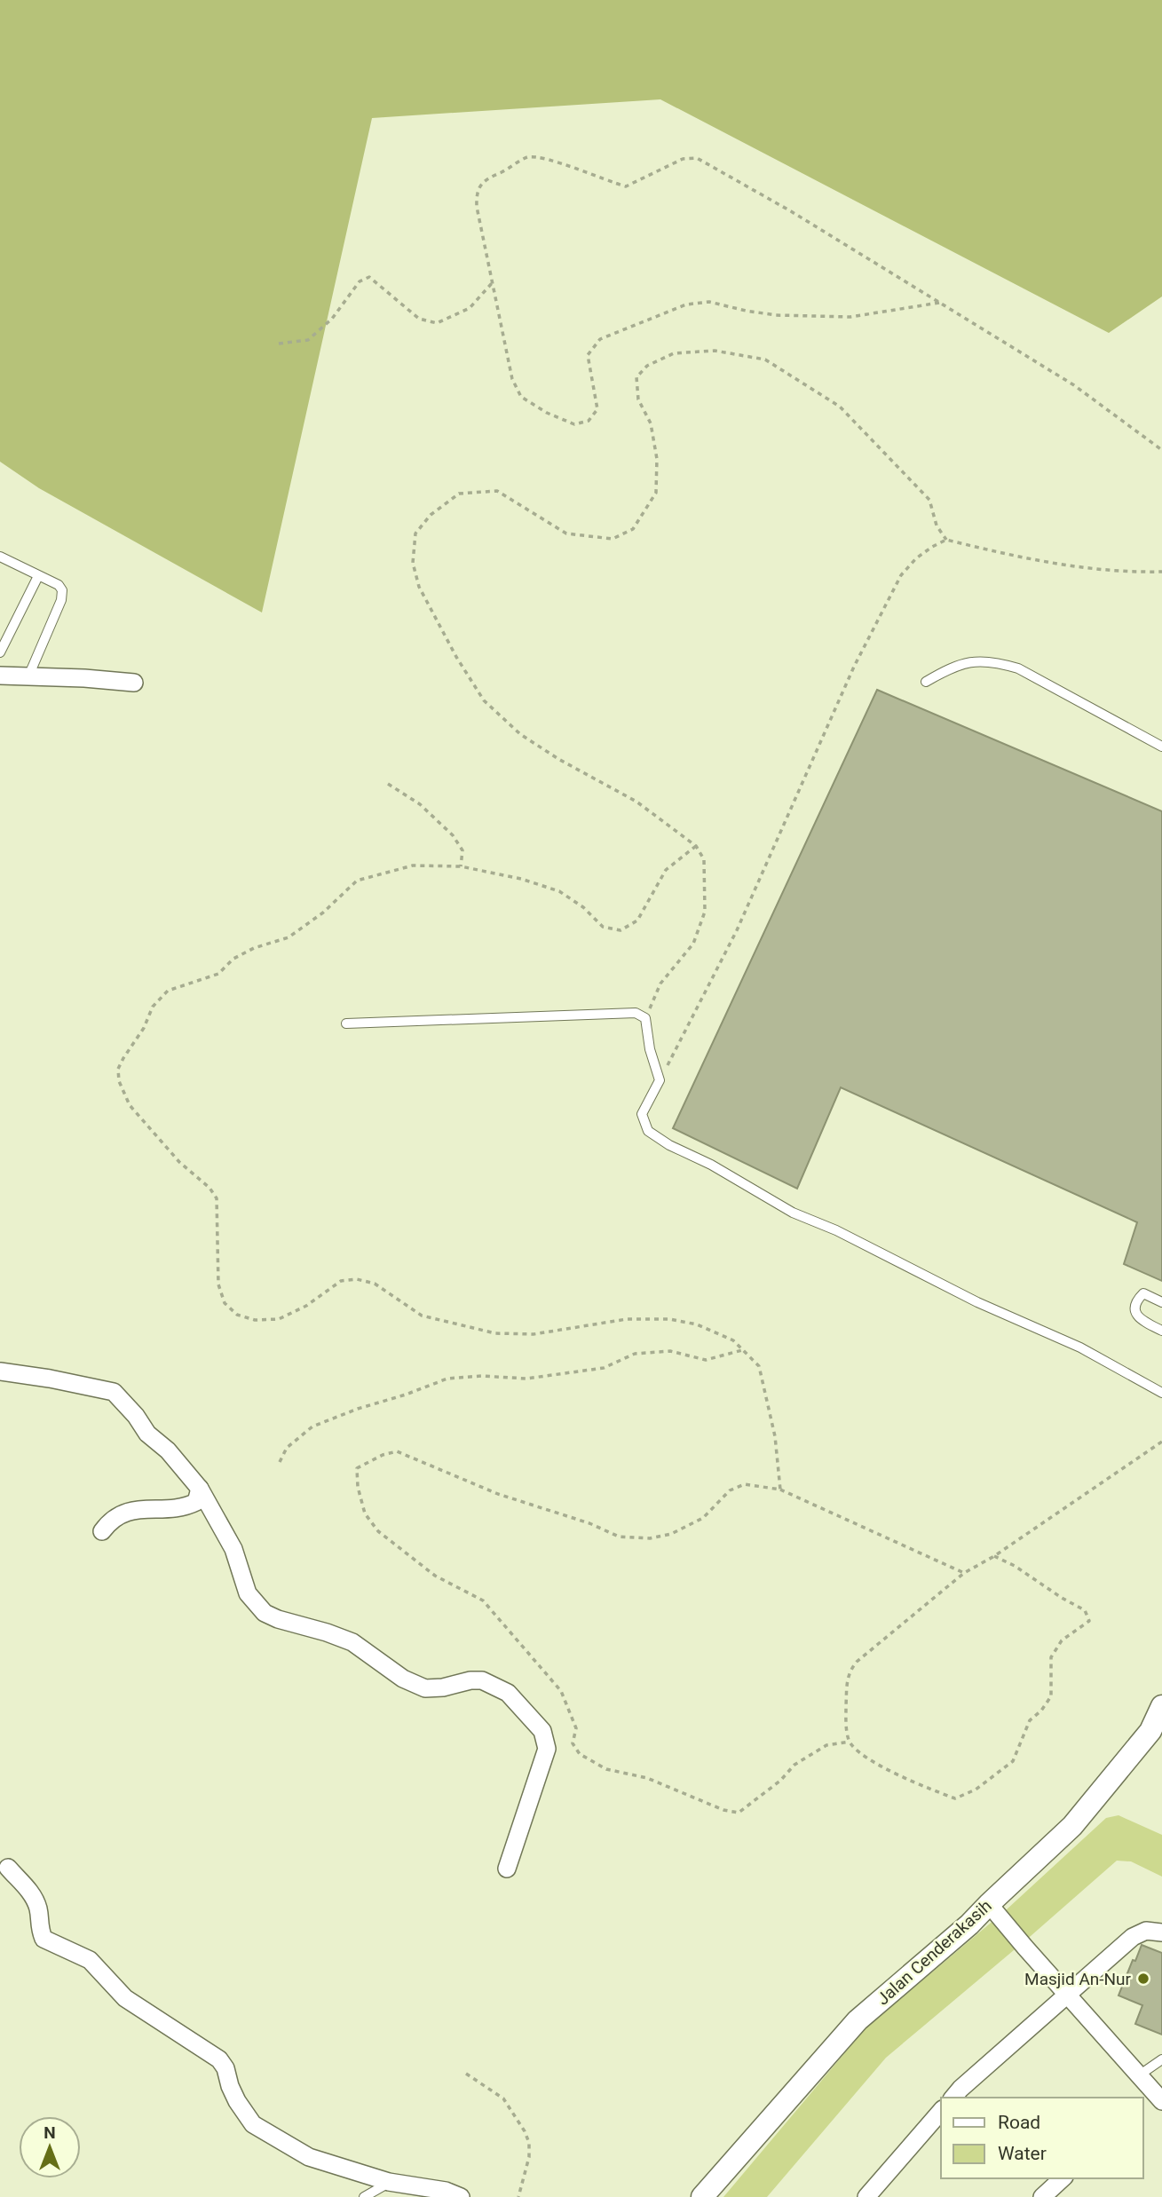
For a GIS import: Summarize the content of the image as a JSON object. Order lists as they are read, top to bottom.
{
  "streets": {
    "street": ["Jalan Cenderakasih"]
  },
  "places": ["Masjid An-Nur"],
  "legend": ["Road", "Water"],
  "north": "top"
}
